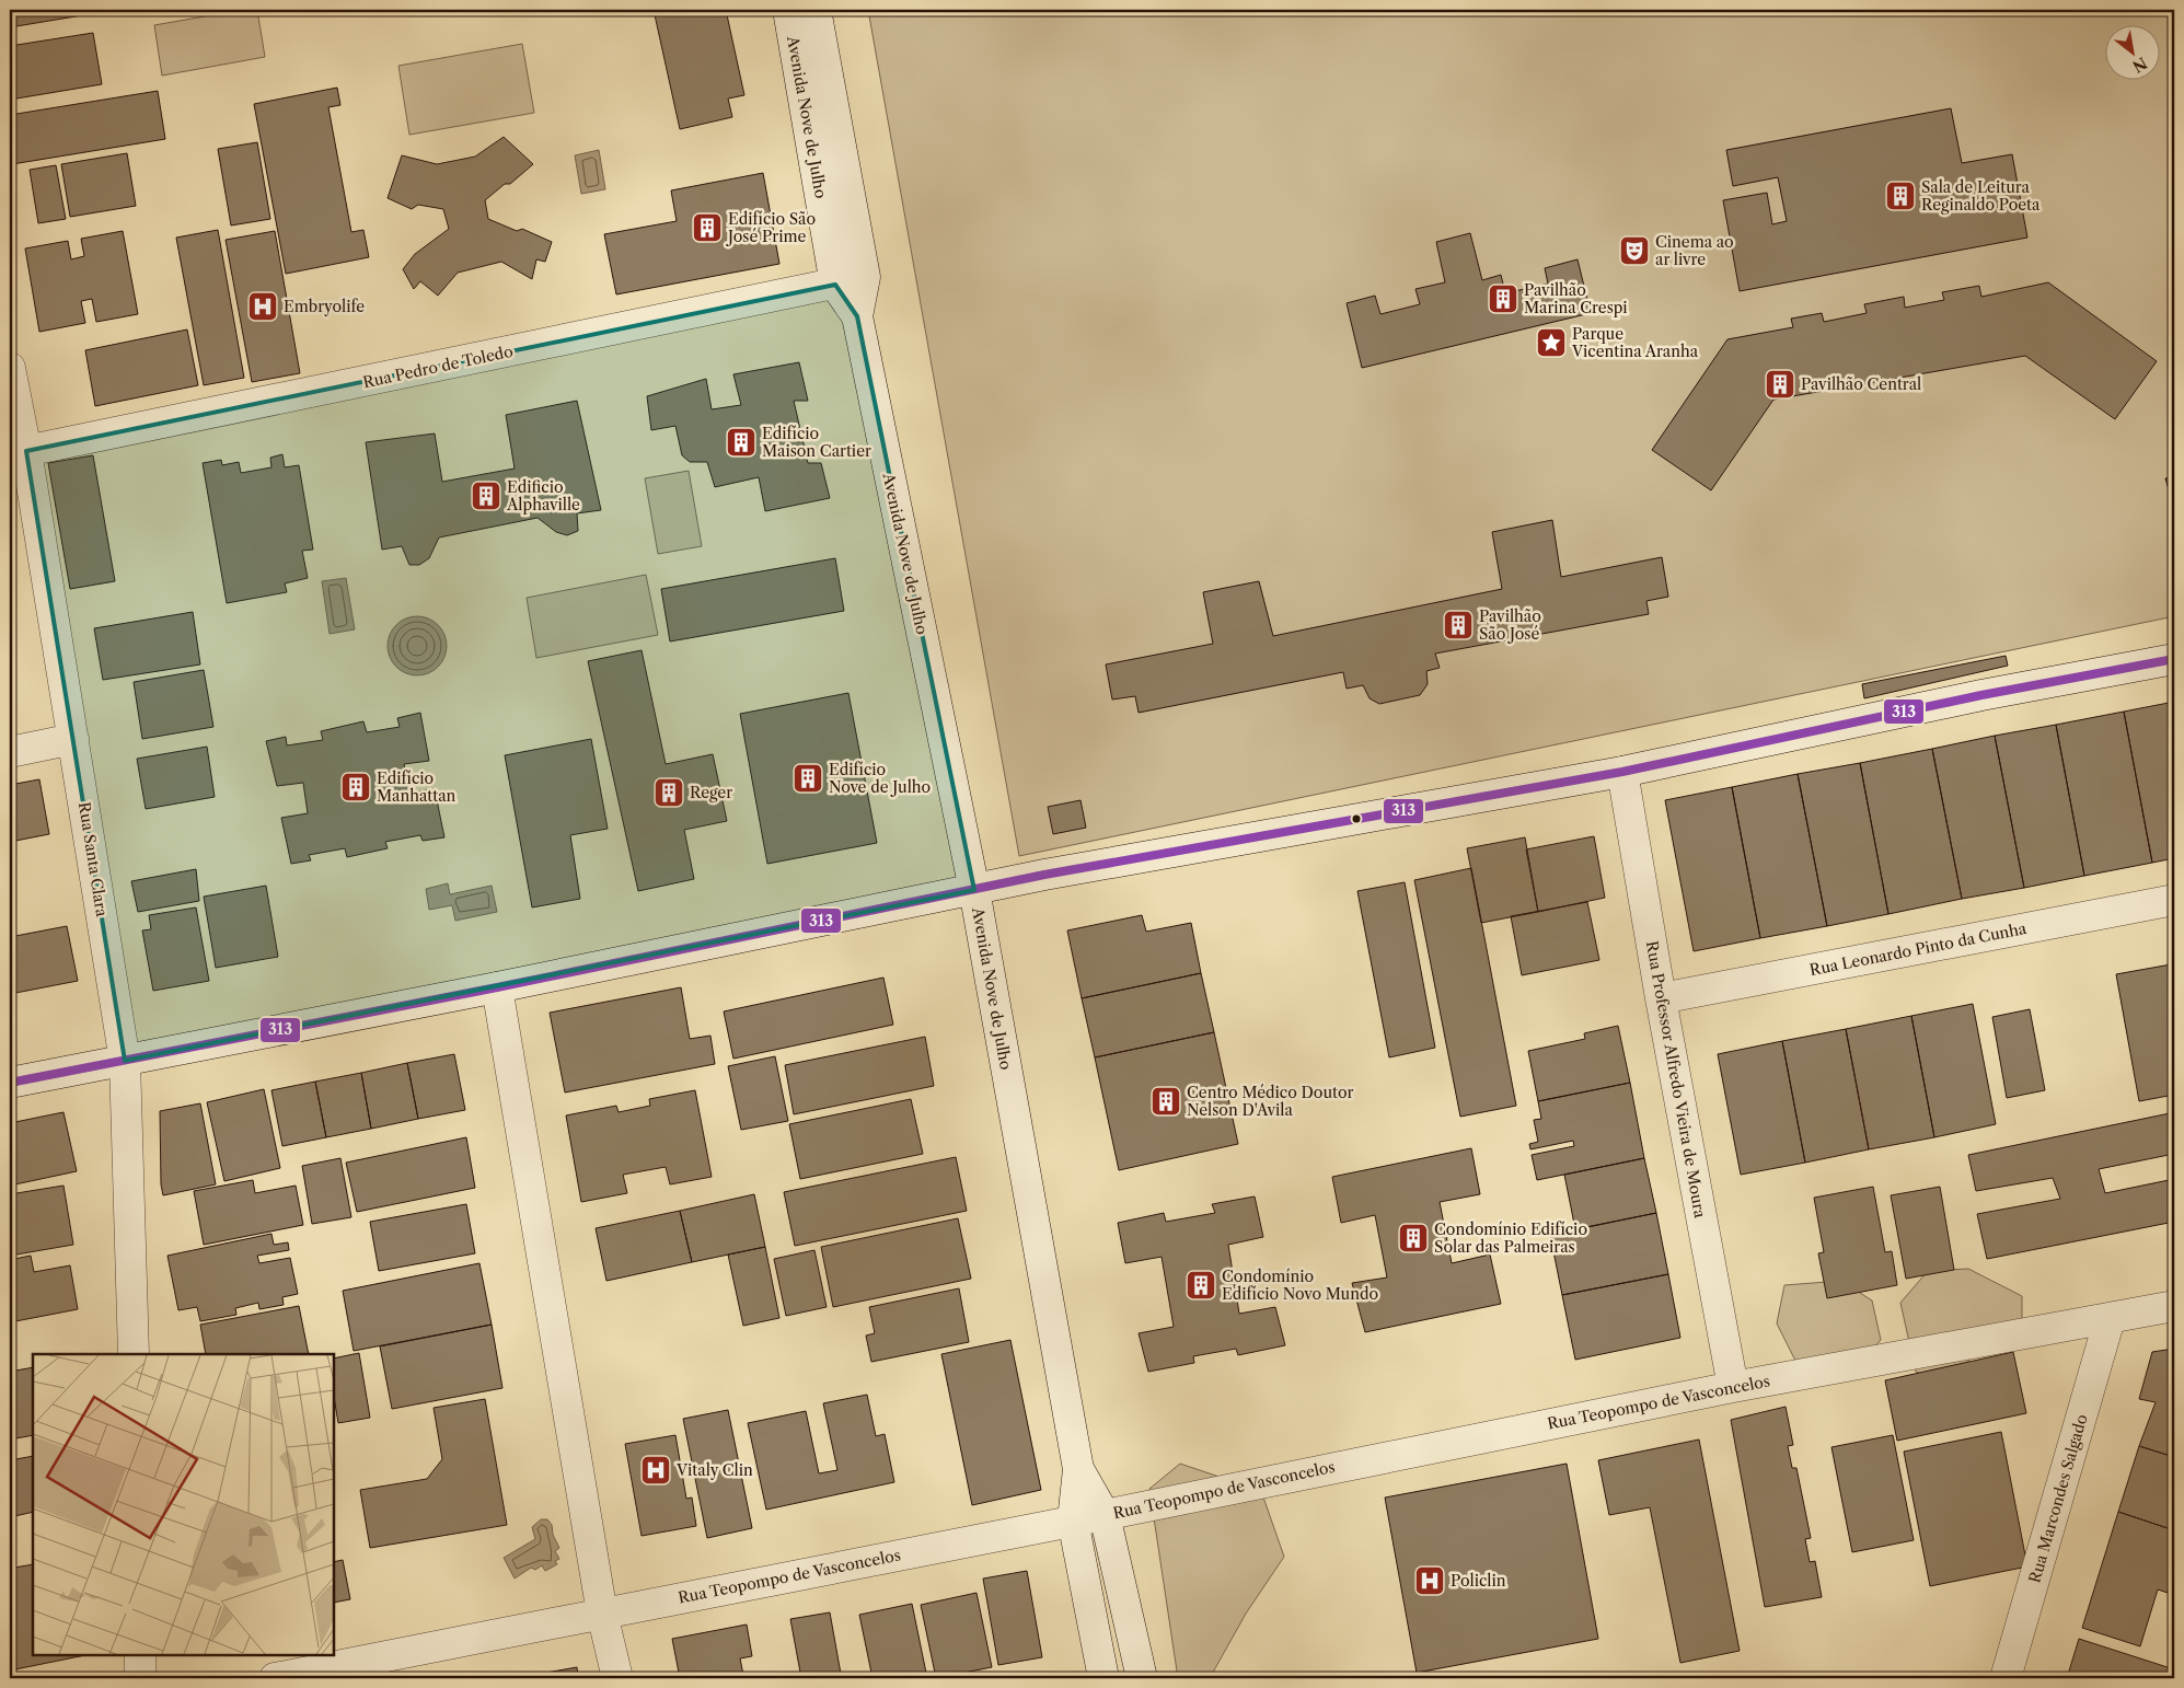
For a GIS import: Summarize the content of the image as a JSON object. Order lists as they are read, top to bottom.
{
  "streets": {
    "street": [
      "Avenida Nove de Julho",
      "Rua Pedro de Toledo",
      "Rua Santa Clara",
      "Rua Leonardo Pinto da Cunha",
      "Rua Professor Alfredo Vieira de Moura",
      "Rua Teopompo de Vasconcelos",
      "Rua Marcondes Salgado"
    ]
  },
  "crossings": [
    ["Avenida Nove de Julho", "Rua Pedro de Toledo"],
    ["Avenida Nove de Julho", "Rua Teopompo de Vasconcelos"],
    ["Rua Pedro de Toledo", "Rua Santa Clara"],
    ["Rua Leonardo Pinto da Cunha", "Rua Professor Alfredo Vieira de Moura"],
    ["Rua Professor Alfredo Vieira de Moura", "Rua Teopompo de Vasconcelos"],
    ["Rua Teopompo de Vasconcelos", "Rua Marcondes Salgado"]
  ],
  "places": {
    "building": [
      "Sala de Leitura Reginaldo Poeta",
      "Edifício São José Prime",
      "Pavilhão Marina Crespi",
      "Pavilhão Central",
      "Edifício Maison Cartier",
      "Edificio Alphaville",
      "Pavilhão São José",
      "Edifício Nove de Julho",
      "Edifício Manhattan",
      "Reger",
      "Centro Médico Doutor Nelson D'Avila",
      "Condomínio Edifício Solar das Palmeiras",
      "Condomínio Edifício Novo Mundo"
    ],
    "theatre": ["Cinema ao ar livre"],
    "hospital": ["Embryolife", "Vitaly Clin", "Policlin"],
    "place": ["Parque Vicentina Aranha"]
  },
  "lines": ["transit line 313"],
  "north": "bottom right"
}
